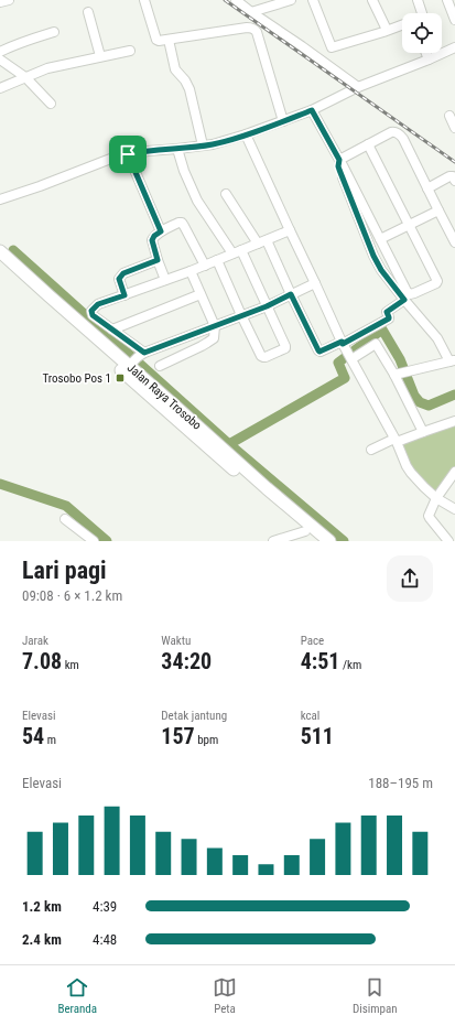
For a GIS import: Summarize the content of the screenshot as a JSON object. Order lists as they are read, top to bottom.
{
  "streets": {
    "highway": ["Jalan Raya Trosobo"]
  },
  "places": {
    "transit": ["Trosobo Pos 1"]
  },
  "page": {
    "heading": ["Lari pagi", "09:08 · 6 × 1.2 km"],
    "stats": [
      ["Jarak", "7.08 km"],
      ["Waktu", "34:20"],
      ["Pace", "4:51 /km"],
      ["Elevasi", "54 m"],
      ["Detak jantung", "157 bpm"],
      ["kcal", "511"]
    ],
    "chart": ["Elevasi", "188–195 m"],
    "list": [
      {
        "name": "1.2 km",
        "note": "4:39"
      },
      {
        "name": "2.4 km",
        "note": "4:48"
      }
    ],
    "tabs": ["Beranda", "Peta", "Disimpan"]
  }
}
